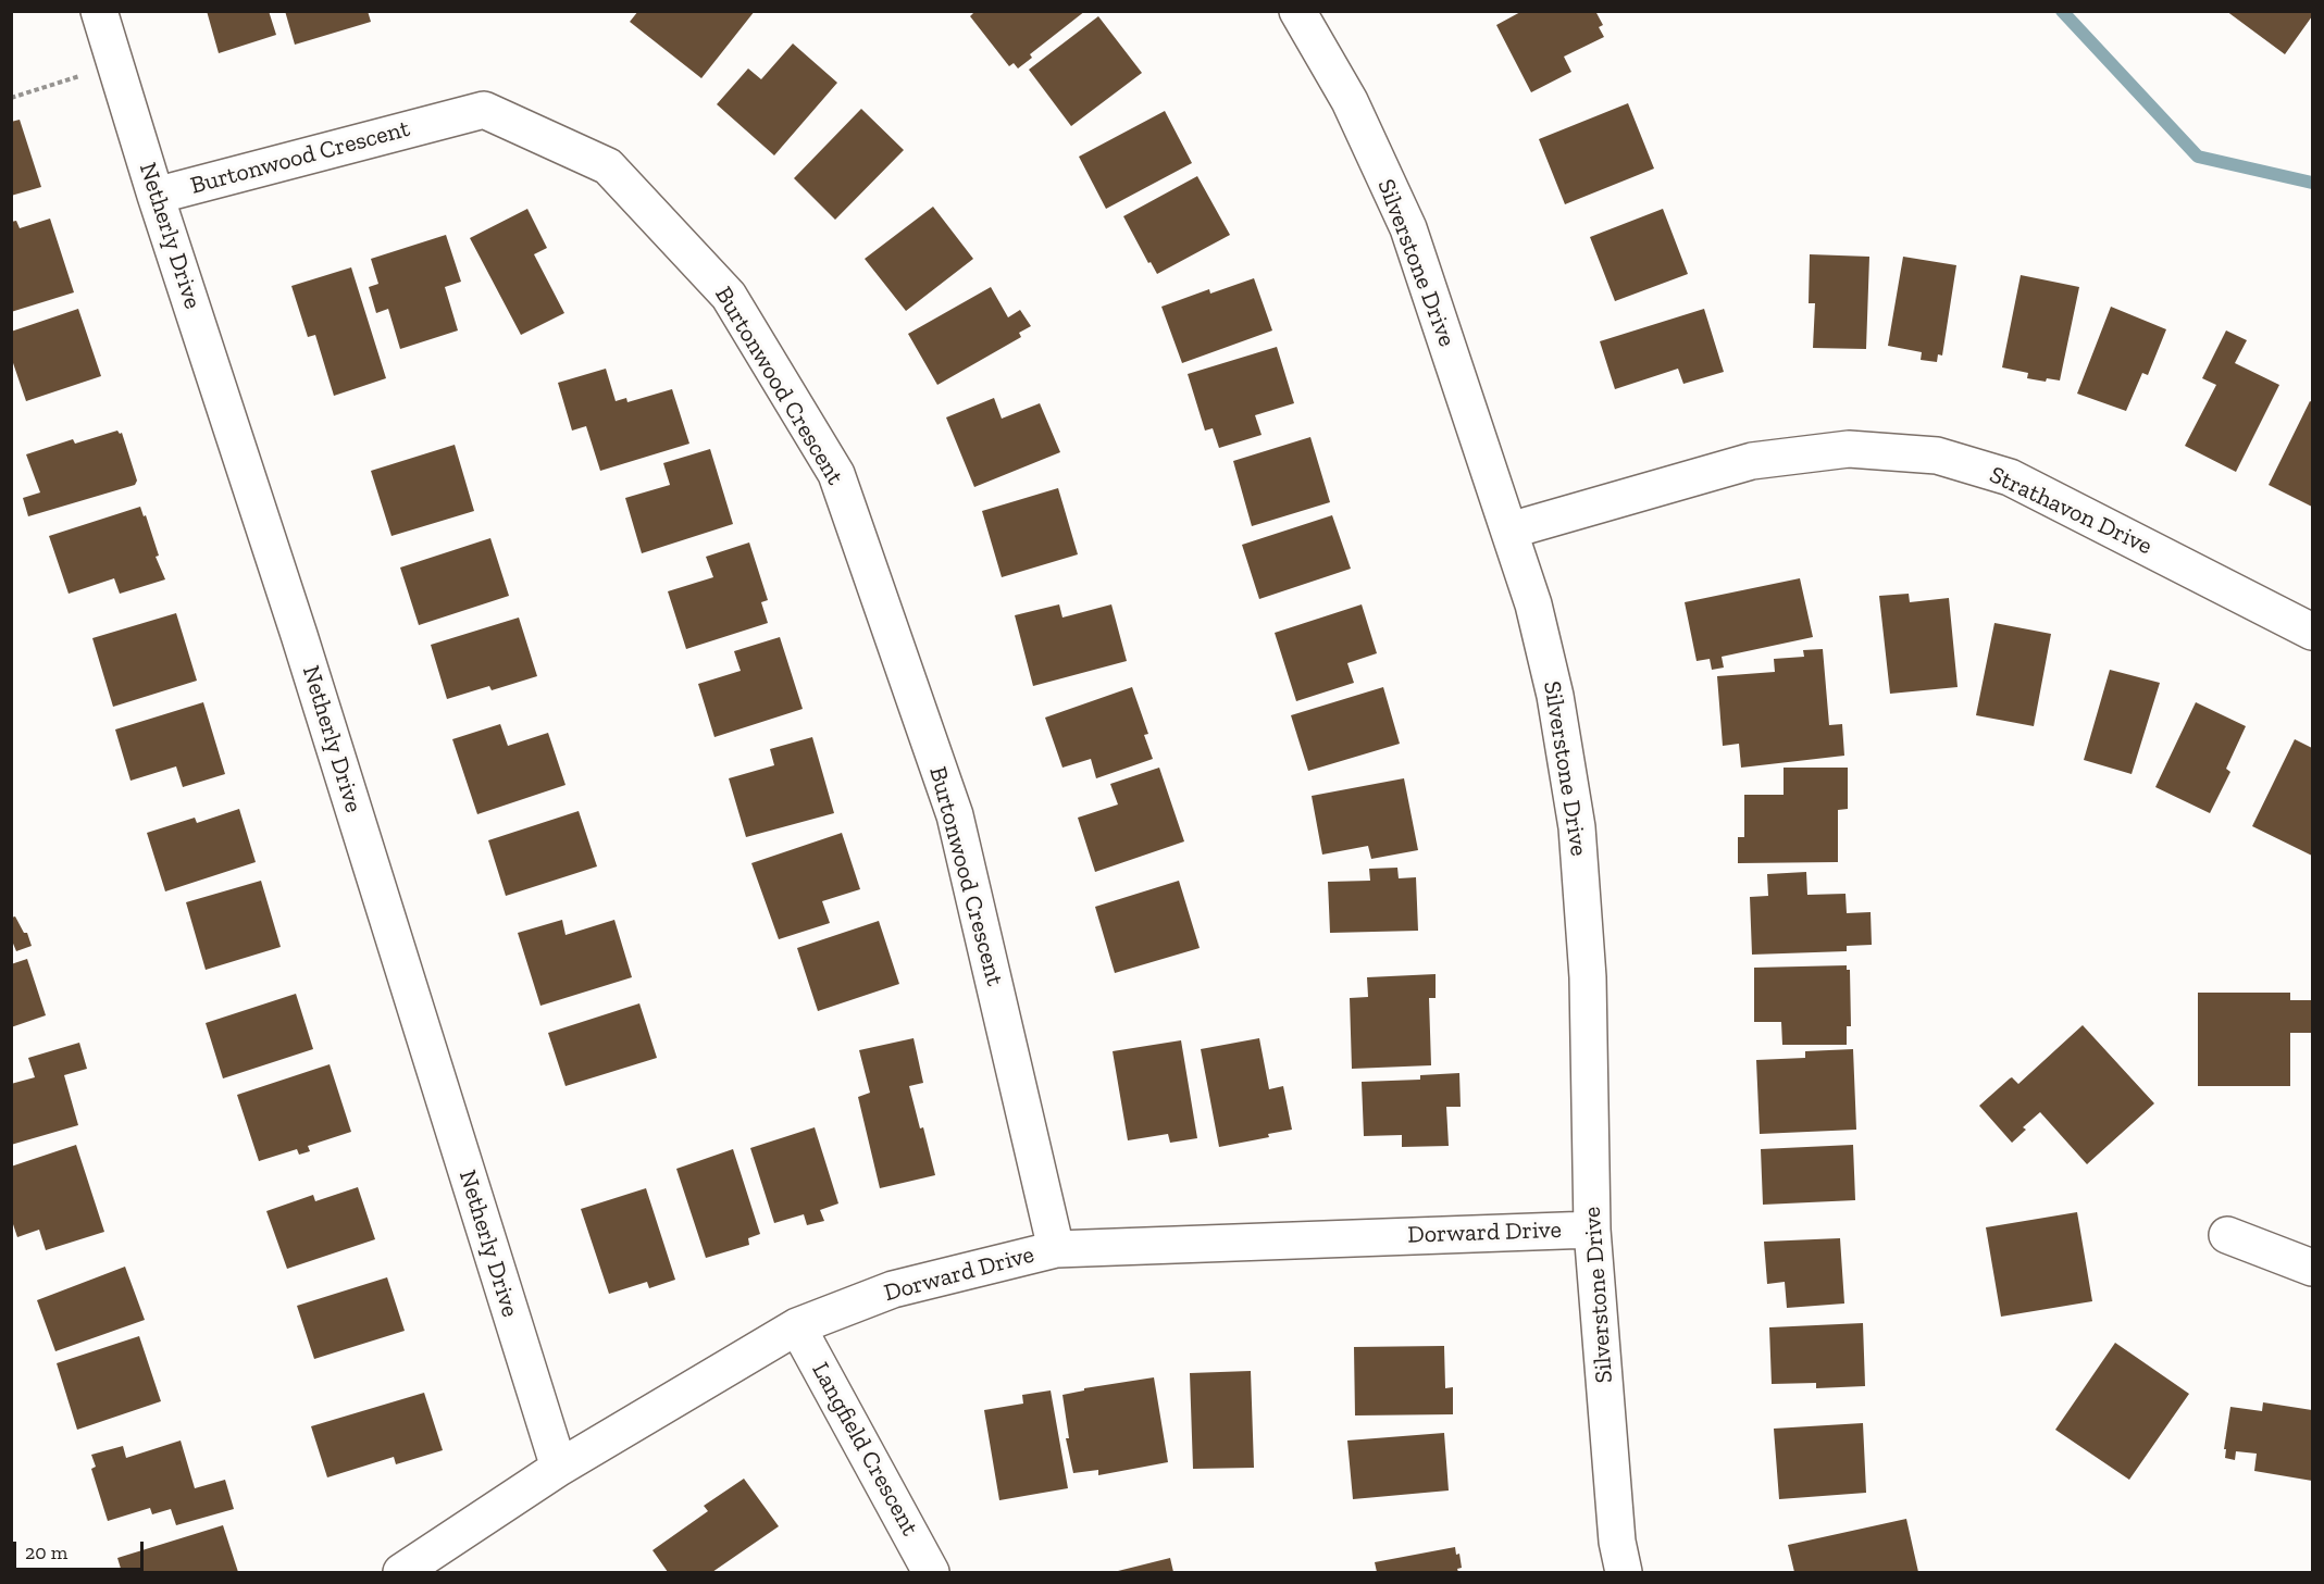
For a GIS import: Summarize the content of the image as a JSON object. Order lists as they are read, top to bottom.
{
  "streets": {
    "street": [
      "Burtonwood Crescent",
      "Netherly Drive",
      "Silverstone Drive",
      "Strathavon Drive",
      "Dorward Drive",
      "Langfield Crescent"
    ]
  },
  "crossings": [
    ["Burtonwood Crescent", "Netherly Drive"],
    ["Burtonwood Crescent", "Dorward Drive"],
    ["Netherly Drive", "Dorward Drive"],
    ["Silverstone Drive", "Strathavon Drive"],
    ["Silverstone Drive", "Dorward Drive"],
    ["Dorward Drive", "Langfield Crescent"]
  ],
  "scale_bar": "20 m"
}
